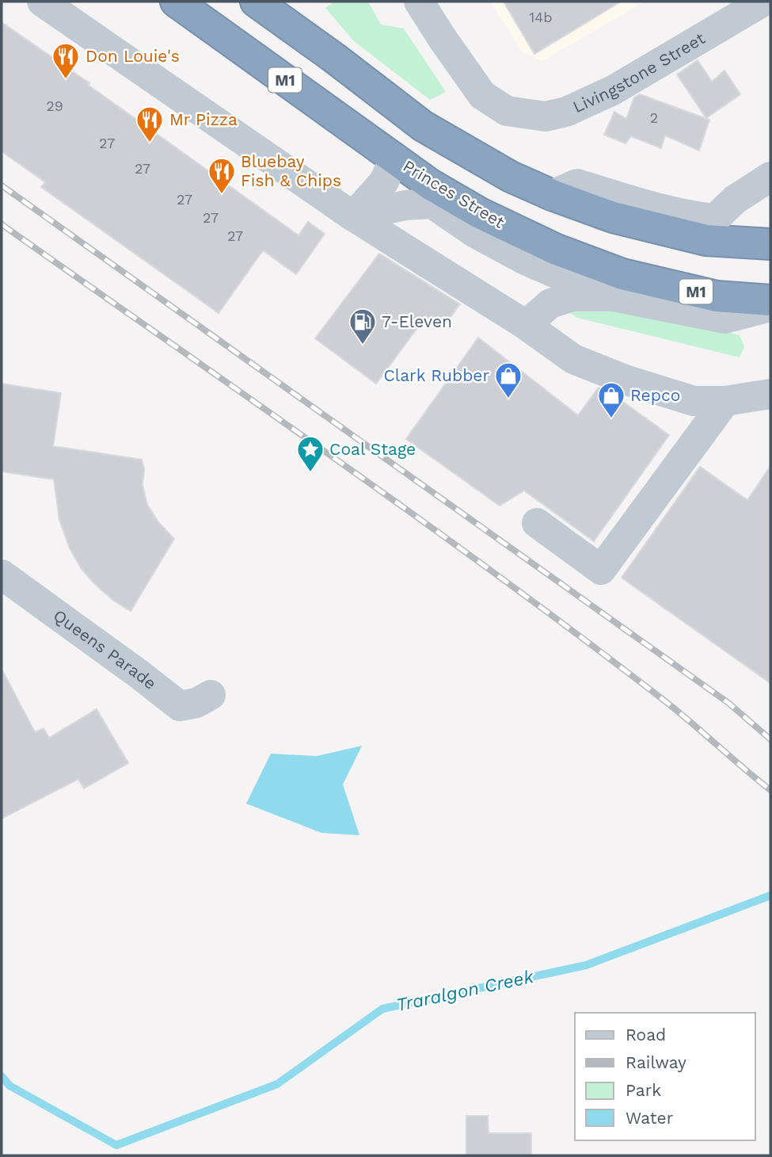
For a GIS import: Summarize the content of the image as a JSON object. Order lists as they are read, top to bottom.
{
  "streets": {
    "highway": ["M1", "Princes Street"],
    "street": ["Livingstone Street", "Queens Parade"]
  },
  "water": ["Traralgon Creek"],
  "places": {
    "restaurant": ["Don Louie's", "Mr Pizza", "Bluebay Fish & Chips"],
    "fuel station": ["7-Eleven"],
    "shop": ["Clark Rubber", "Repco"],
    "place": ["Coal Stage"]
  },
  "house_numbers": [
    "14b",
    "29",
    "2",
    "27",
    "27",
    "27",
    "27",
    "27"
  ],
  "legend": [
    "Road",
    "Railway",
    "Park",
    "Water"
  ]
}
